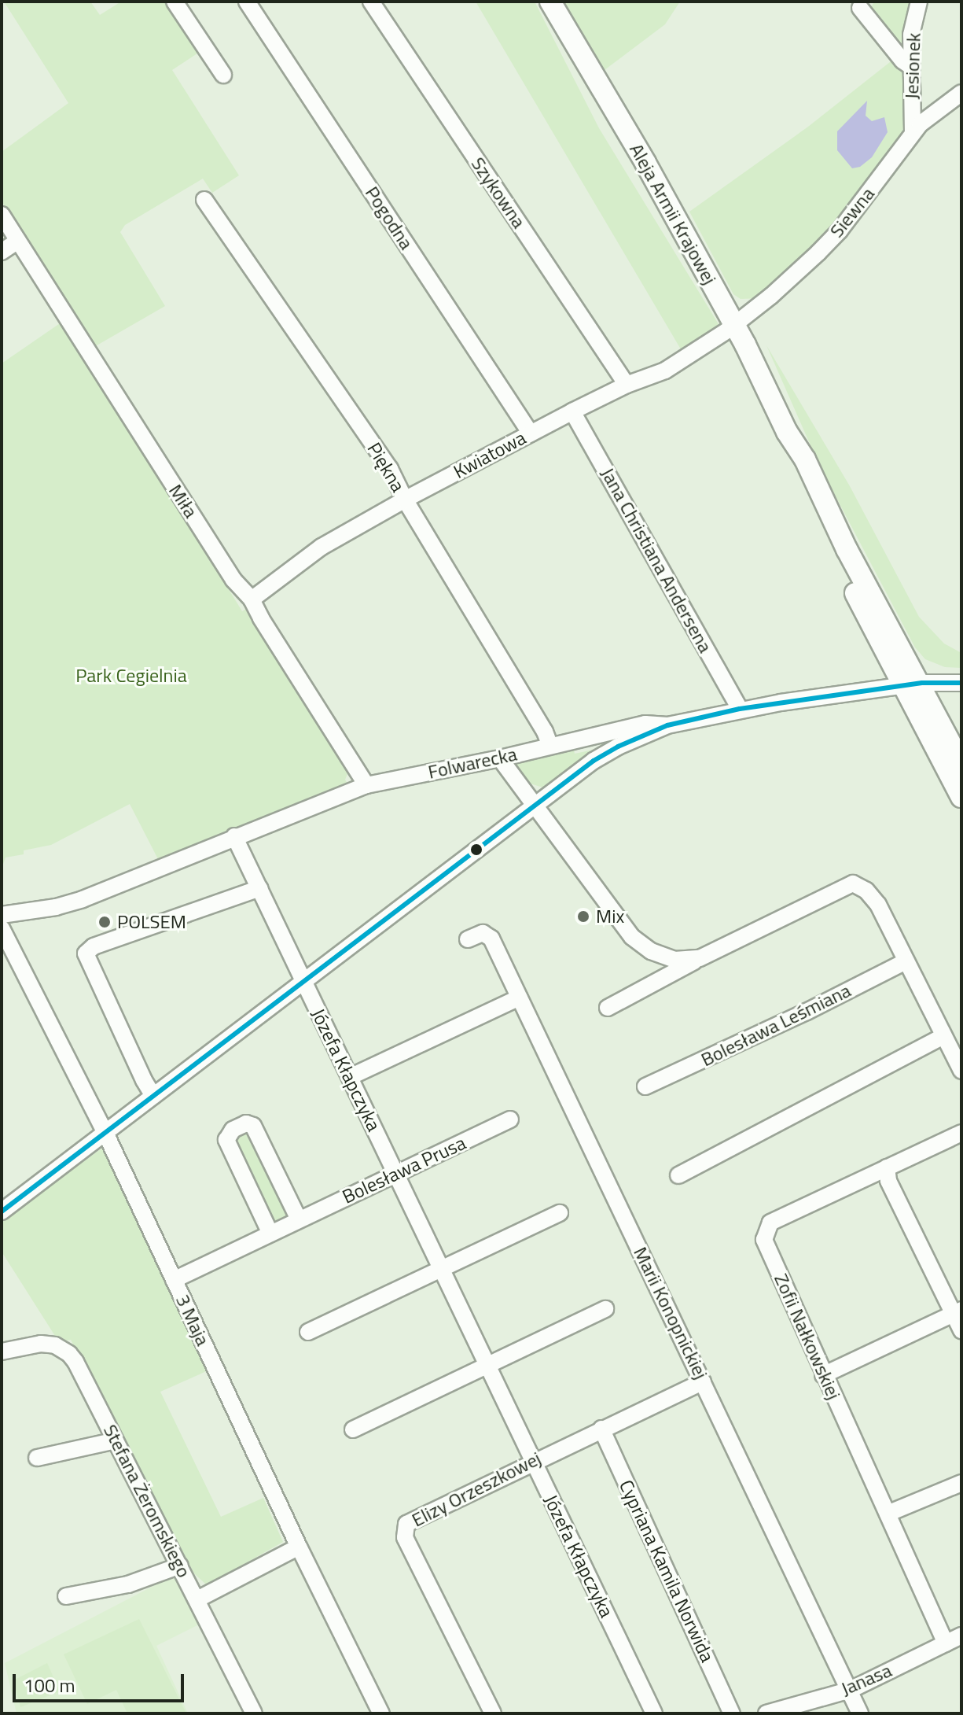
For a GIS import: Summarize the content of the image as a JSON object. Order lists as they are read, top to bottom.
{
  "streets": {
    "main road": ["Aleja Armii Krajowej"],
    "street": [
      "Jesionek",
      "Szykowna",
      "Siewna",
      "Pogodna",
      "Kwiatowa",
      "Piękna",
      "Miła",
      "Jana Christiana Andersena",
      "Folwarecka",
      "Bolesława Leśmiana",
      "Józefa Kłapczyka",
      "Bolesława Prusa",
      "Marii Konopnickiej",
      "3 Maja",
      "Zofii Nałkowskiej",
      "Elizy Orzeszkowej",
      "Stefana Żeromskiego",
      "Cypriana Kamila Norwida",
      "Janasa"
    ]
  },
  "crossings": [
    ["Jesionek", "Siewna"],
    ["Szykowna", "Kwiatowa"],
    ["Siewna", "Aleja Armii Krajowej"],
    ["Siewna", "Kwiatowa"],
    ["Aleja Armii Krajowej", "Kwiatowa"],
    ["Aleja Armii Krajowej", "Folwarecka"],
    ["Pogodna", "Kwiatowa"],
    ["Kwiatowa", "Piękna"],
    ["Kwiatowa", "Miła"],
    ["Kwiatowa", "Jana Christiana Andersena"],
    ["Piękna", "Folwarecka"],
    ["Miła", "Folwarecka"],
    ["Jana Christiana Andersena", "Folwarecka"],
    ["Folwarecka", "Józefa Kłapczyka"],
    ["Józefa Kłapczyka", "Bolesława Prusa"],
    ["Józefa Kłapczyka", "Elizy Orzeszkowej"],
    ["Bolesława Prusa", "3 Maja"],
    ["Marii Konopnickiej", "Elizy Orzeszkowej"],
    ["Marii Konopnickiej", "Janasa"],
    ["Zofii Nałkowskiej", "Janasa"],
    ["Elizy Orzeszkowej", "Cypriana Kamila Norwida"]
  ],
  "parks": ["Park Cegielnia"],
  "places": ["Mix", "POLSEM"],
  "scale_bar": "100 m"
}
